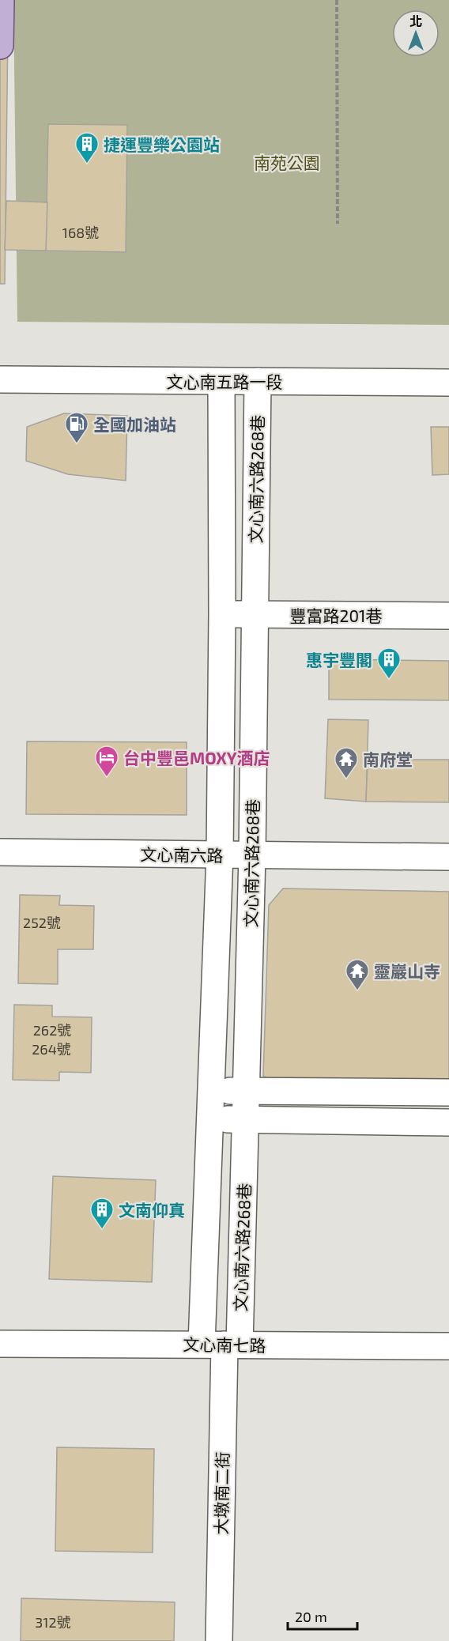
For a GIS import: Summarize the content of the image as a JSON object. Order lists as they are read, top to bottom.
{
  "streets": {
    "street": [
      "文心南五路一段",
      "文心南六路268巷",
      "豐富路201巷",
      "文心南六路",
      "文心南七路",
      "大墩南二街"
    ]
  },
  "crossings": [
    ["文心南五路一段", "文心南六路268巷"],
    ["文心南六路268巷", "豐富路201巷"],
    ["文心南六路268巷", "文心南六路"],
    ["文心南六路268巷", "文心南七路"],
    ["文心南六路268巷", "大墩南二街"],
    ["文心南七路", "大墩南二街"]
  ],
  "parks": ["南苑公園"],
  "places": {
    "building": ["捷運豐樂公園站", "惠宇豐閣", "文南仰真"],
    "fuel station": ["全國加油站"],
    "hotel": ["台中豐邑MOXY酒店"],
    "temple": ["南府堂", "靈巖山寺"]
  },
  "house_numbers": [
    "168號",
    "252號",
    "262號",
    "264號",
    "312號"
  ],
  "scale_bar": "20 m",
  "north": "top"
}
